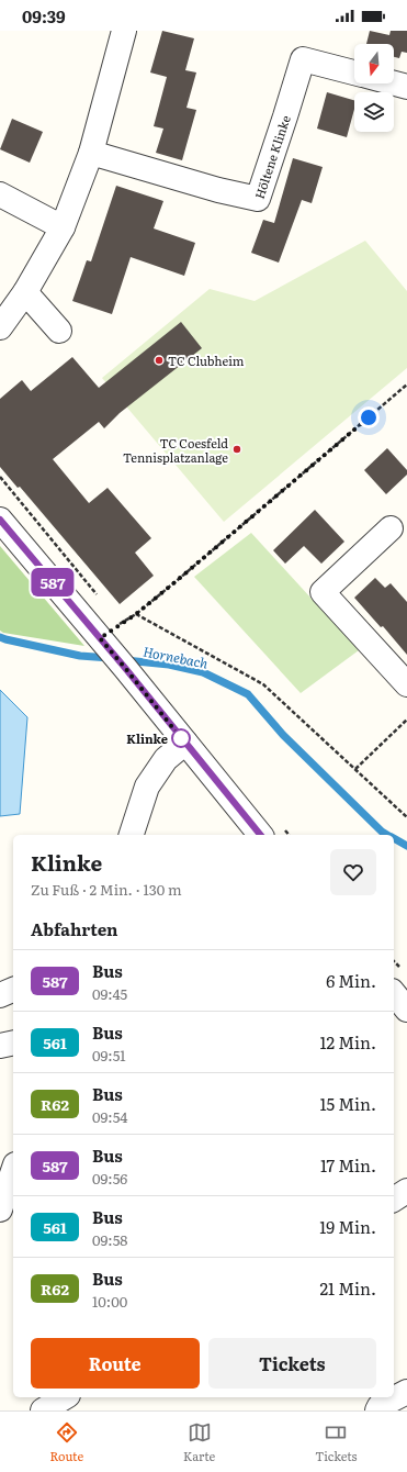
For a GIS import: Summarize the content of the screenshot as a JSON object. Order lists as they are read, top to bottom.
{
  "streets": {
    "street": ["Höltene Klinke"]
  },
  "water": ["Hornebach"],
  "places": ["TC Clubheim", "TC Coesfeld Tennisplatzanlage", "Klinke"],
  "lines": ["bus line 587"],
  "north": "bottom",
  "page": {
    "status": "09:39",
    "on_map": "587",
    "heading": [
      ["Klinke", "Zu Fuß · 2 Min. · 130 m"],
      "Abfahrten"
    ],
    "list": [
      {
        "mark": "587",
        "name": "Bus",
        "note": "09:45",
        "value": "6 Min."
      },
      {
        "mark": "561",
        "name": "Bus",
        "note": "09:51",
        "value": "12 Min."
      },
      {
        "mark": "R62",
        "name": "Bus",
        "note": "09:54",
        "value": "15 Min."
      },
      {
        "mark": "587",
        "name": "Bus",
        "note": "09:56",
        "value": "17 Min."
      },
      {
        "mark": "561",
        "name": "Bus",
        "note": "09:58",
        "value": "19 Min."
      },
      {
        "mark": "R62",
        "name": "Bus",
        "note": "10:00",
        "value": "21 Min."
      }
    ],
    "buttons": ["Route", "Tickets"],
    "tabs": ["Route", "Karte", "Tickets"]
  }
}
